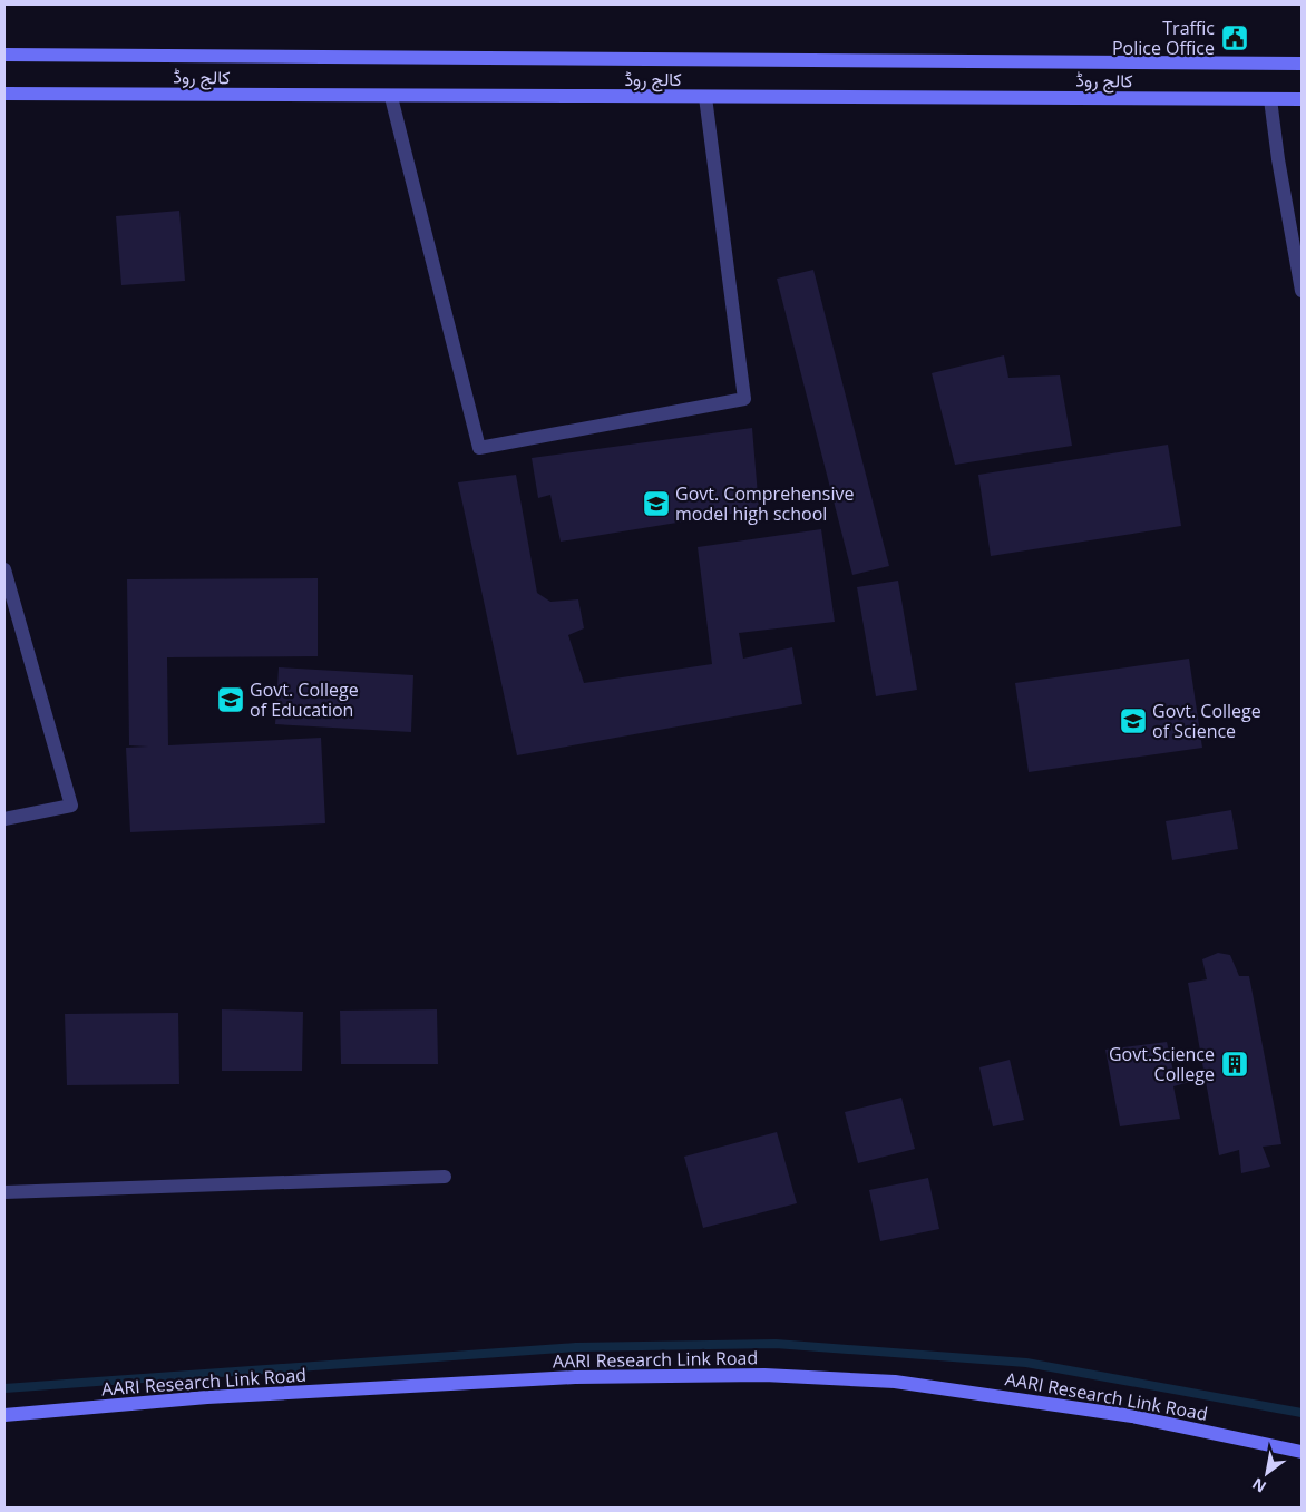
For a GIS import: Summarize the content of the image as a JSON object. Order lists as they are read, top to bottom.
{
  "streets": {
    "main road": ["کالج روڈ", "AARI Research Link Road"]
  },
  "places": {
    "public building": ["Traffic Police Office"],
    "school or university": ["Govt. Comprehensive model high school", "Govt. College of Education", "Govt. College of Science"],
    "building": ["Govt.Science College"]
  },
  "north": "bottom left"
}
